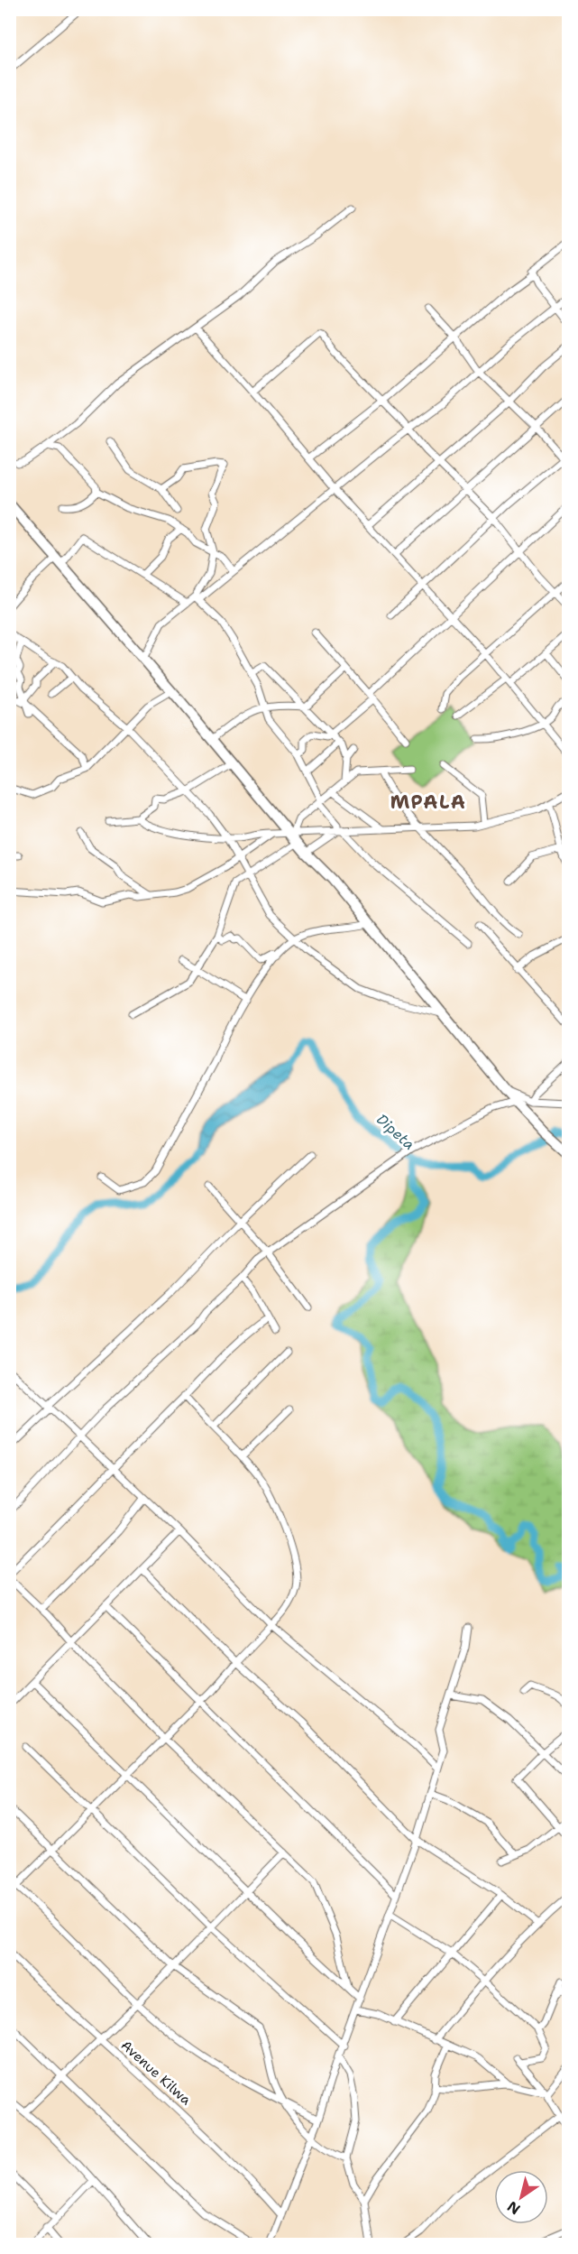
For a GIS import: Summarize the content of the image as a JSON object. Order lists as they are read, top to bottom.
{
  "streets": {
    "street": ["Avenue Kilwa"]
  },
  "districts": ["MPALA"],
  "water": ["Dipeta"],
  "north": "bottom left"
}
